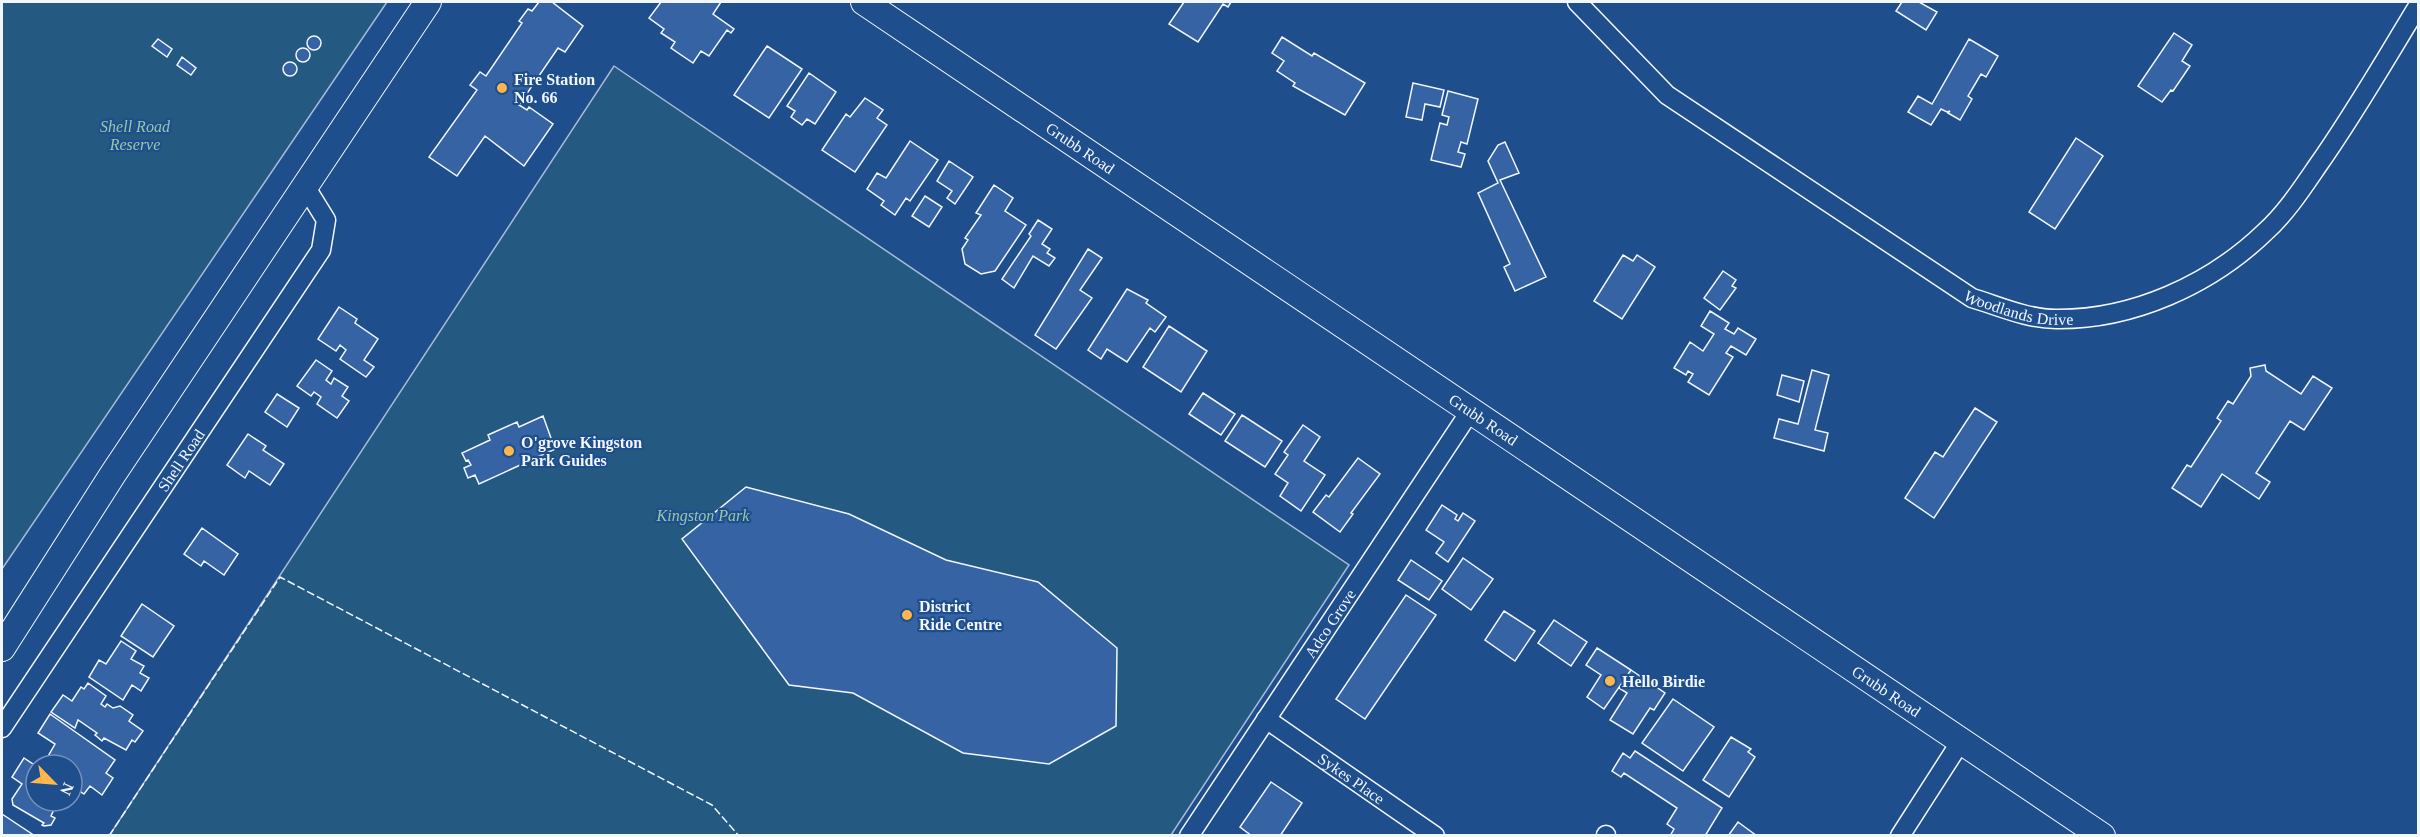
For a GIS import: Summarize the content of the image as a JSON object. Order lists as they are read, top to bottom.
{
  "streets": {
    "main road": ["Grubb Road"],
    "street": [
      "Woodlands Drive",
      "Shell Road",
      "Adco Grove",
      "Sykes Place"
    ]
  },
  "crossings": [
    ["Grubb Road", "Adco Grove"],
    ["Adco Grove", "Sykes Place"]
  ],
  "parks": ["Shell Road Reserve", "Kingston Park"],
  "places": [
    "Fire Station No. 66",
    "O'grove Kingston Park Guides",
    "District Ride Centre",
    "Hello Birdie"
  ],
  "north": "bottom right"
}
